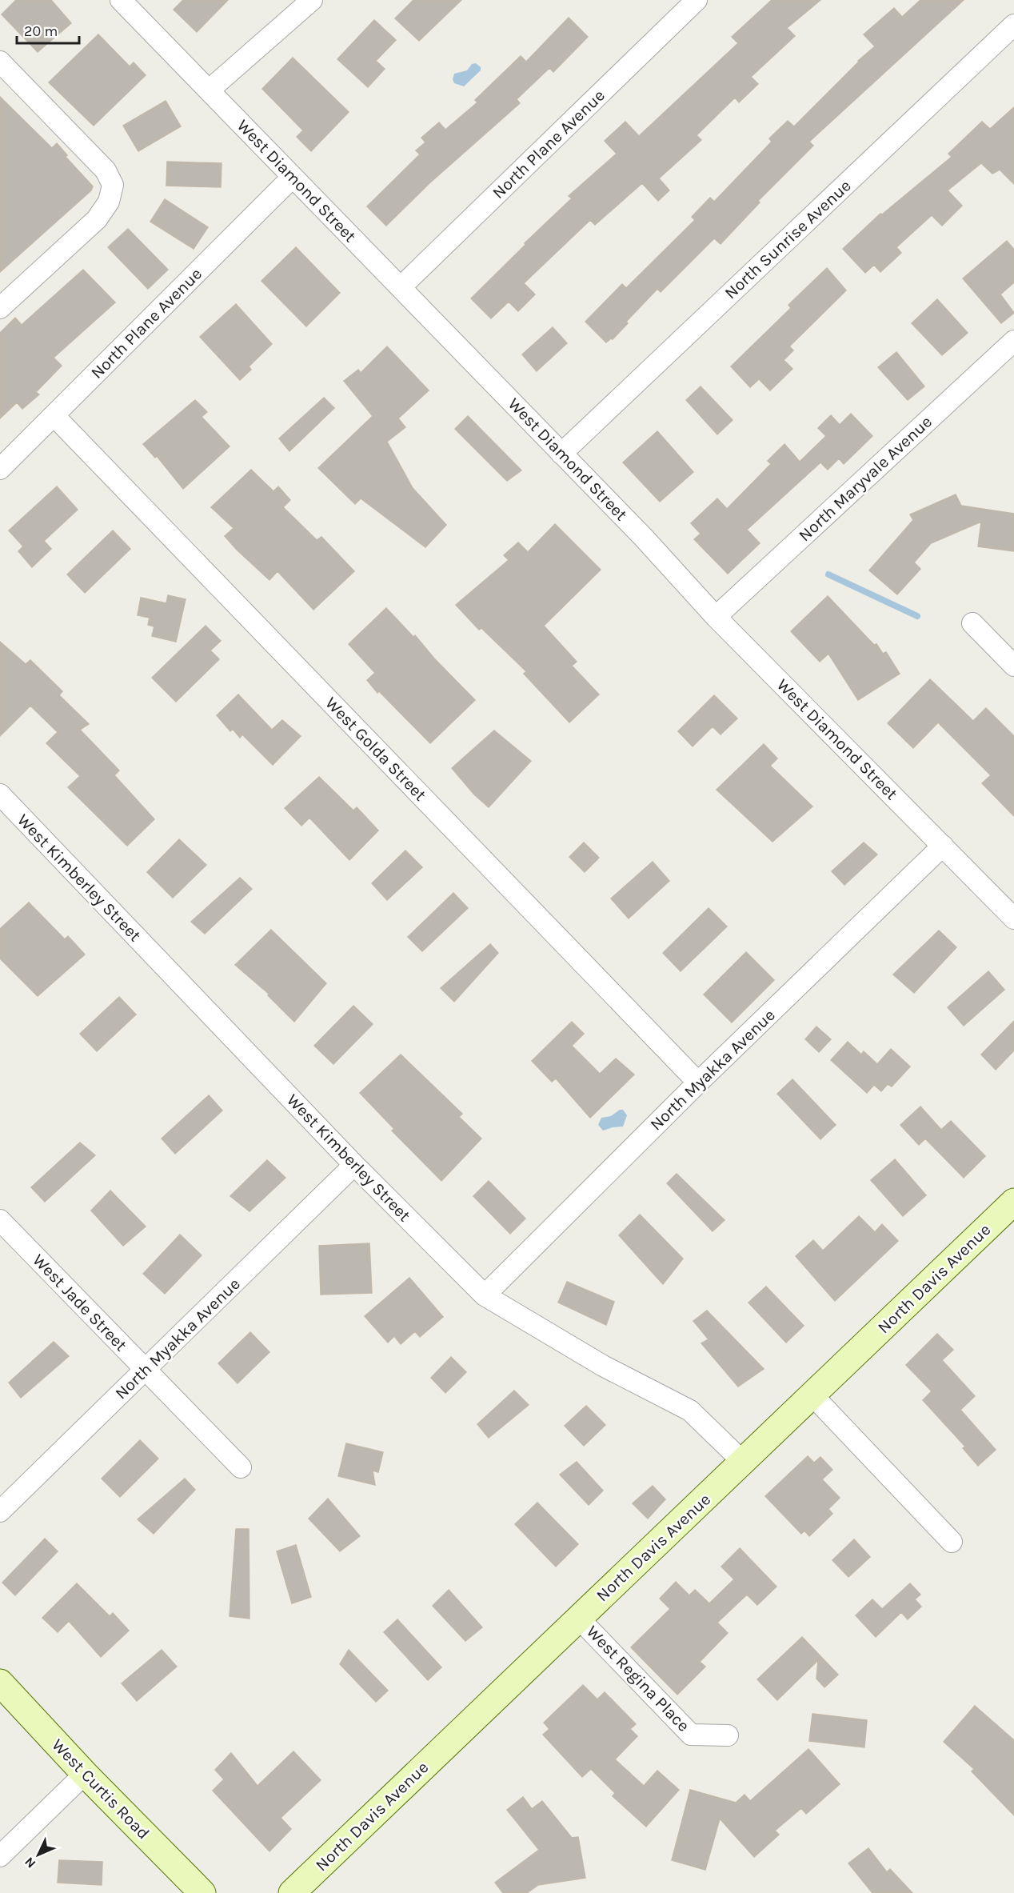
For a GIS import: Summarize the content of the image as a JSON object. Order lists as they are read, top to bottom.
{
  "streets": {
    "street": [
      "North Plane Avenue",
      "West Diamond Street",
      "North Sunrise Avenue",
      "North Maryvale Avenue",
      "West Golda Street",
      "West Kimberley Street",
      "North Myakka Avenue",
      "North Davis Avenue",
      "West Jade Street",
      "West Regina Place",
      "West Curtis Road"
    ]
  },
  "crossings": [
    ["North Plane Avenue", "West Diamond Street"],
    ["North Plane Avenue", "West Golda Street"],
    ["West Diamond Street", "North Sunrise Avenue"],
    ["West Diamond Street", "North Maryvale Avenue"],
    ["West Diamond Street", "North Myakka Avenue"],
    ["West Golda Street", "North Myakka Avenue"],
    ["West Kimberley Street", "North Myakka Avenue"],
    ["West Kimberley Street", "North Davis Avenue"],
    ["North Myakka Avenue", "West Jade Street"],
    ["North Davis Avenue", "West Regina Place"]
  ],
  "scale_bar": "20 m",
  "north": "bottom left"
}
